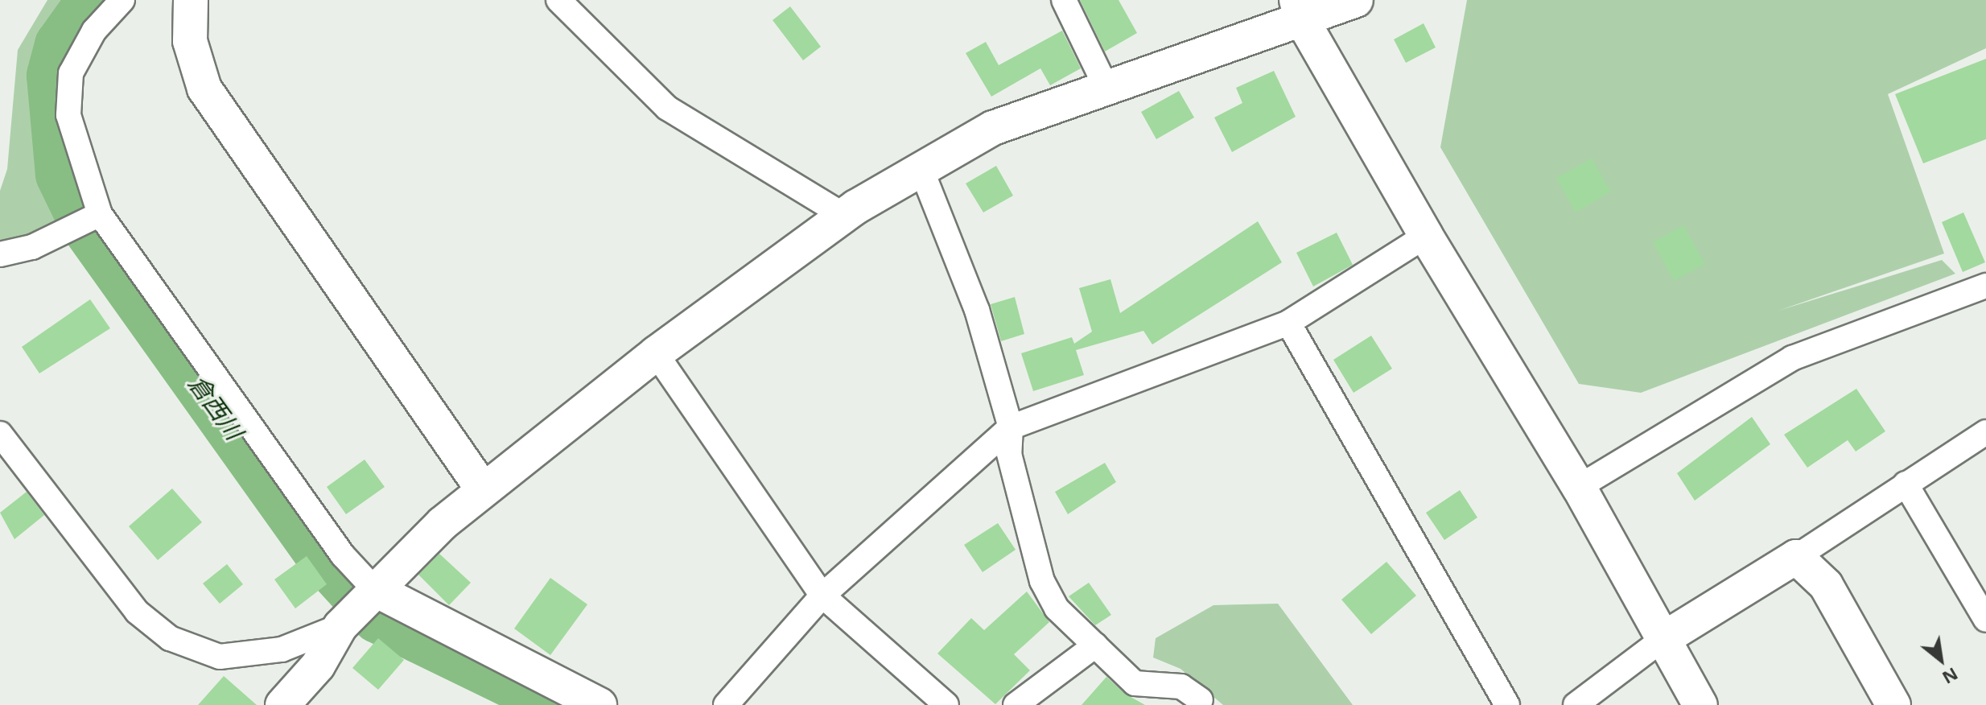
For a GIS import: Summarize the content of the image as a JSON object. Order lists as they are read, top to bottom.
{
  "water": ["倉西川"],
  "north": "bottom right"
}
